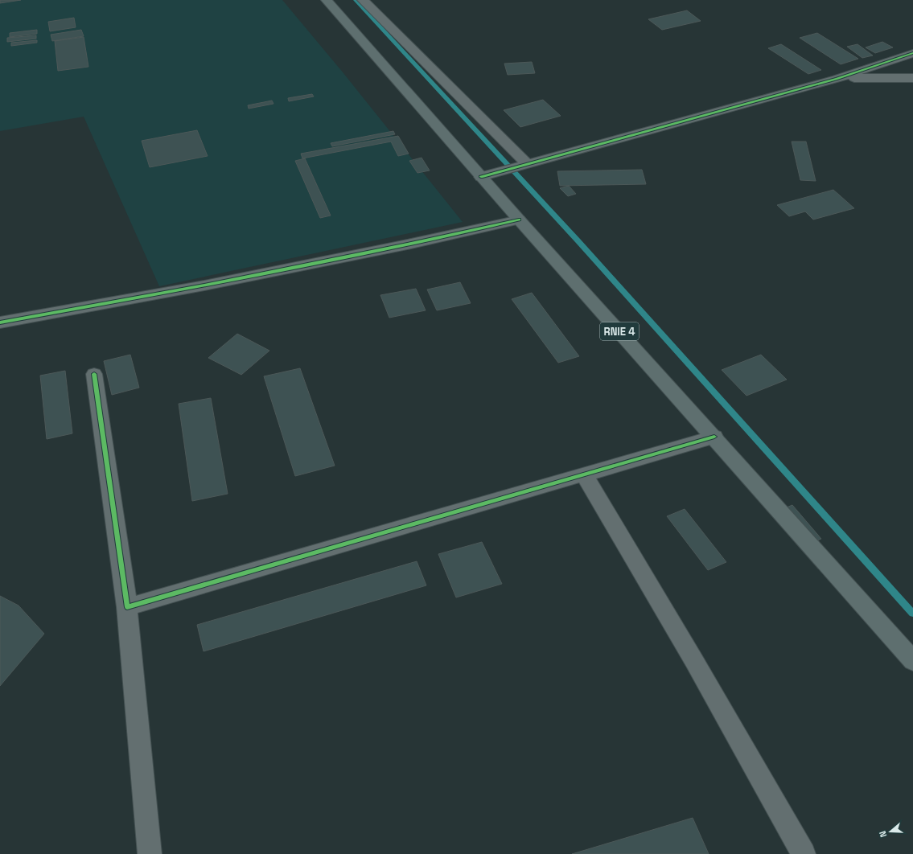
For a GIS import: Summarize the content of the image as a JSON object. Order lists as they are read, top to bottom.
{
  "streets": {
    "main road": ["RNIE 4"]
  },
  "north": "left"
}
